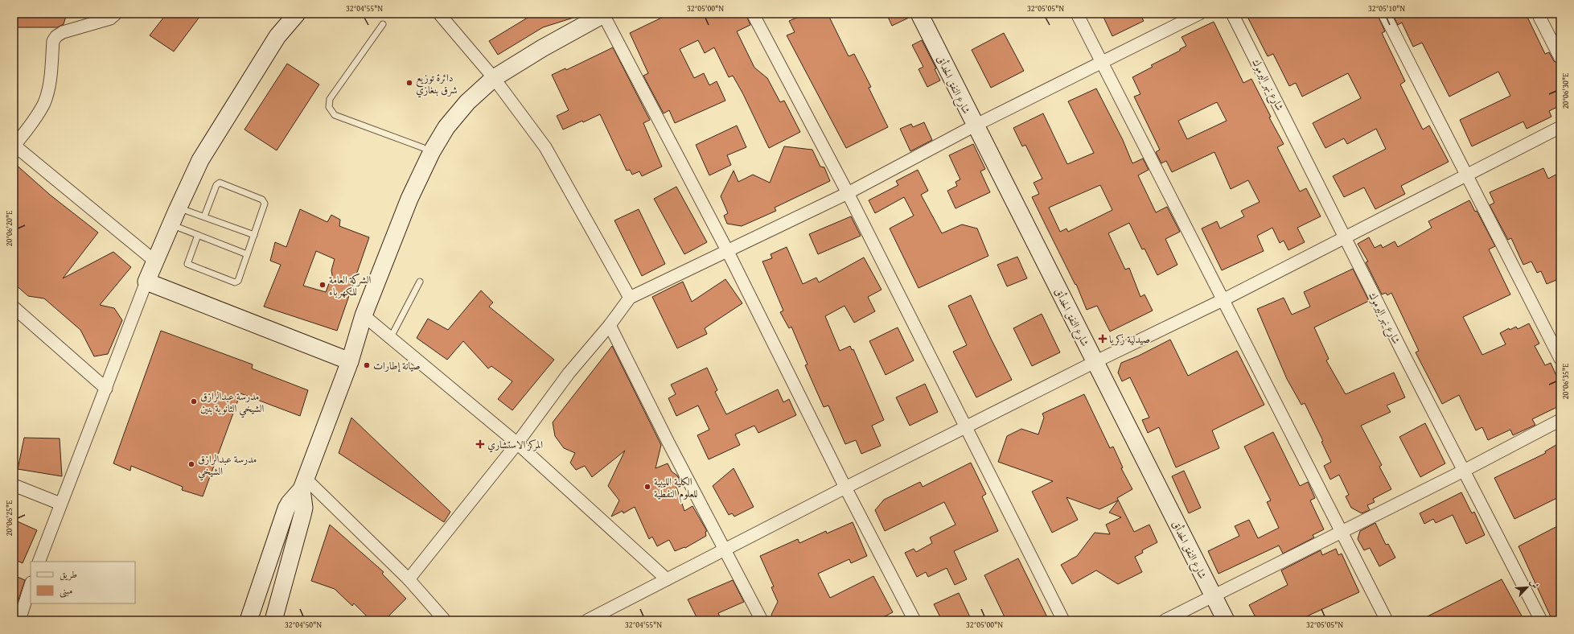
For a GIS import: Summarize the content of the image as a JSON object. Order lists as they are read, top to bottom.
{
  "streets": {
    "main road": ["شارع النفق الحدأق"],
    "street": ["شارع نهر اليرموك"]
  },
  "places": {
    "other": [
      "دائرة توزيع شرق بنغازي",
      "الشركة العامة للكهرباء",
      "صيانة إطارات",
      "مدرسة عبدالرازق الشيخي الثانوية بنين",
      "مدرسة عبدالرازق الشيخي",
      "الكلية الليبية للعلوم النفطية"
    ],
    "health": ["صيدلية زكريا", "المركز الاستشاري"]
  },
  "legend": ["طريق", "مبنى"],
  "north": "top right",
  "coordinates": [
    "32°04'55\"N",
    "32°05'00\"N",
    "32°05'05\"N",
    "32°05'10\"N",
    "20°06'30\"E",
    "20°06'20\"E",
    "20°06'35\"E",
    "20°06'25\"E",
    "32°04'50\"N"
  ]
}
